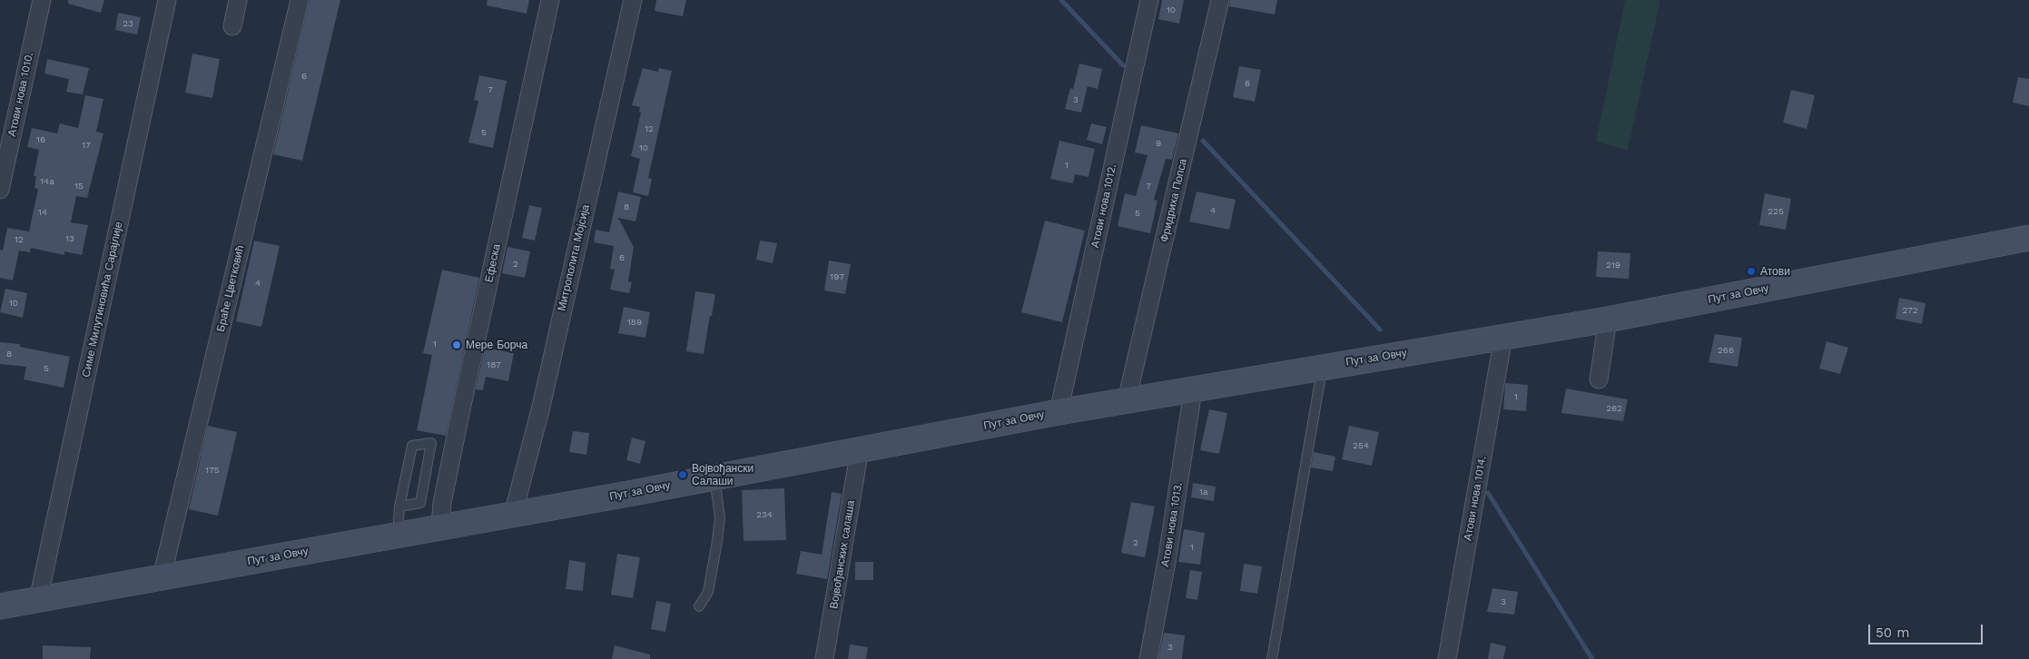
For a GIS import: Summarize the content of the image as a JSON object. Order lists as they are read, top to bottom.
{
  "streets": {
    "street": [
      "Атови нова 1010.",
      "Фридриха Попса",
      "Атови нова 1012.",
      "Митрополита Мојсија",
      "Ефеска",
      "Браће Цветковић",
      "Пут за Овчу",
      "Симе Милутиновића Сарајлије",
      "Атови нова 1014.",
      "Атови нова 1013.",
      "Војвођанских салаша"
    ]
  },
  "crossings": [
    ["Фридриха Попса", "Пут за Овчу"],
    ["Атови нова 1012.", "Пут за Овчу"],
    ["Митрополита Мојсија", "Пут за Овчу"],
    ["Ефеска", "Пут за Овчу"],
    ["Браће Цветковић", "Пут за Овчу"],
    ["Пут за Овчу", "Симе Милутиновића Сарајлије"],
    ["Пут за Овчу", "Атови нова 1014."],
    ["Пут за Овчу", "Атови нова 1013."],
    ["Пут за Овчу", "Војвођанских салаша"]
  ],
  "places": ["Атови", "Мере Борча", "Војвођански Салаши"],
  "house_numbers": [
    "10",
    "23",
    "6",
    "6",
    "7",
    "3",
    "12",
    "5",
    "16",
    "9",
    "17",
    "10",
    "1",
    "14a",
    "15",
    "7",
    "8",
    "4",
    "225",
    "14",
    "5",
    "13",
    "12",
    "6",
    "2",
    "219",
    "197",
    "4",
    "10",
    "272",
    "189",
    "1",
    "266",
    "8",
    "187",
    "5",
    "1",
    "262",
    "254",
    "175",
    "1a",
    "234",
    "2",
    "1",
    "3",
    "3"
  ],
  "scale_bar": "50 m"
}
